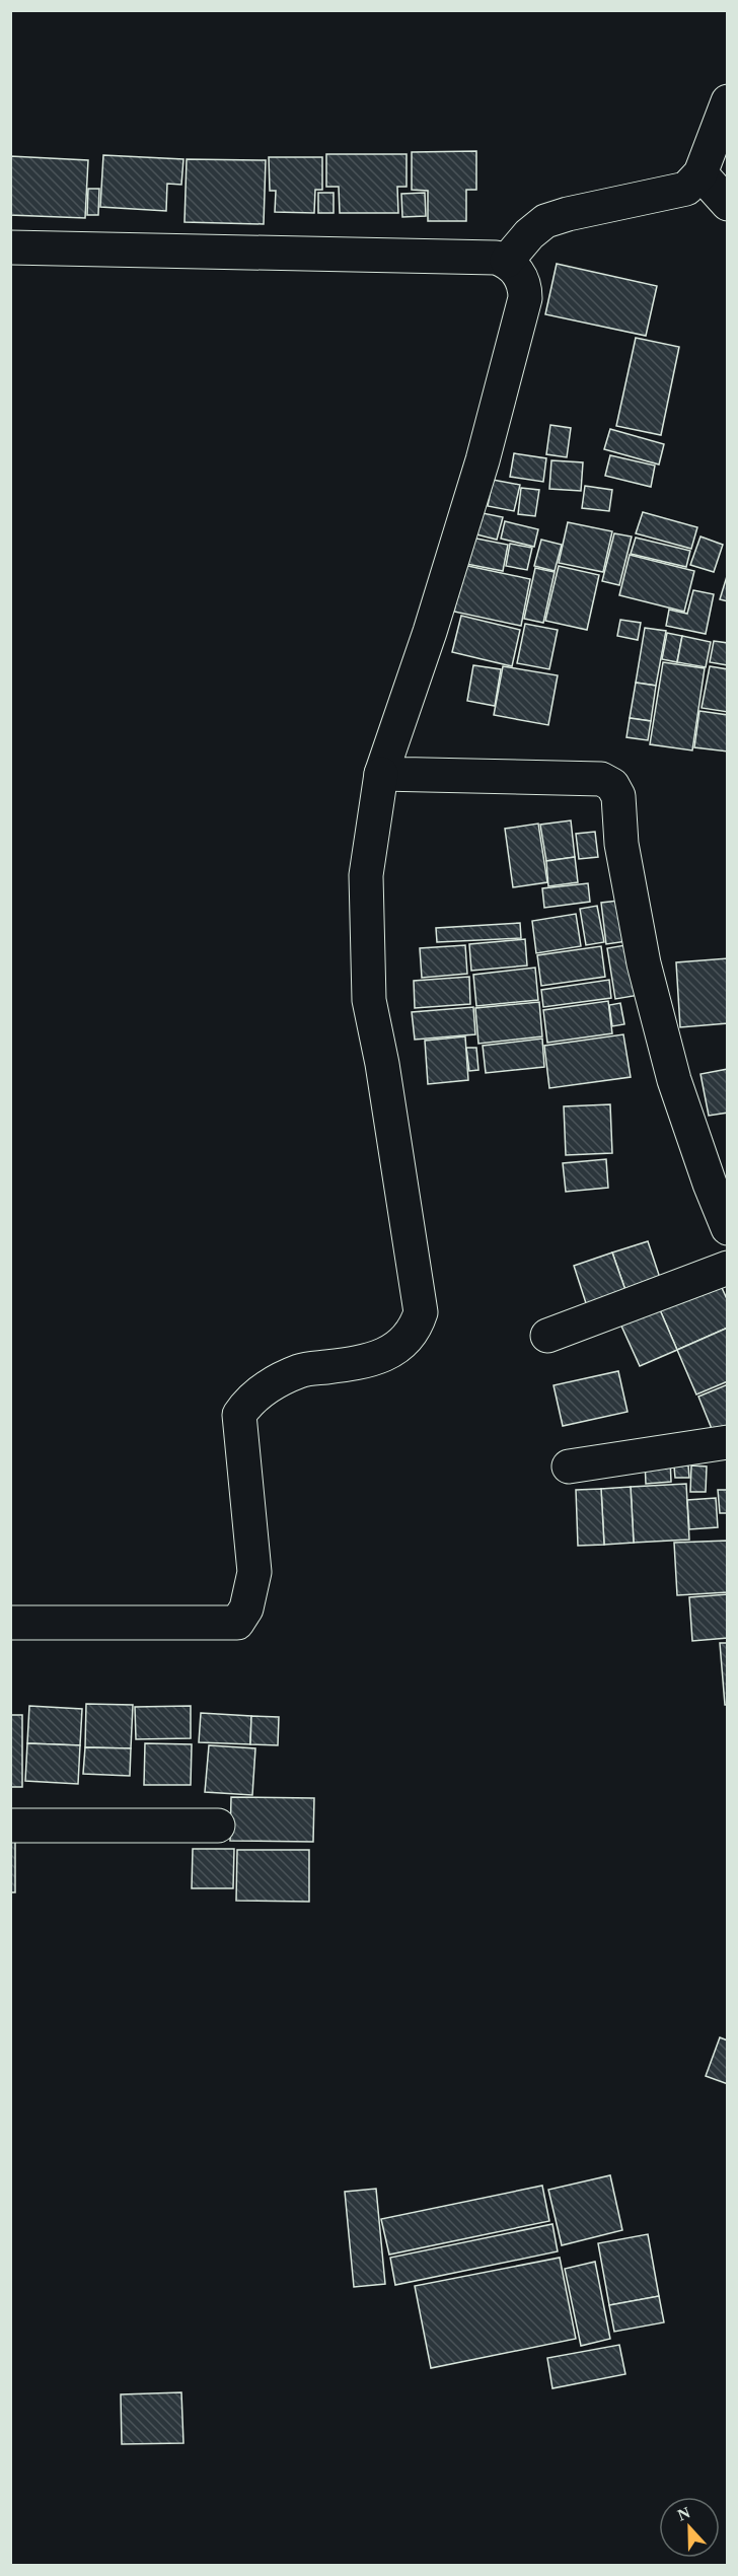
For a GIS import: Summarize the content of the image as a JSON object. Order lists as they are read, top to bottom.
{
  "north": "top"
}
